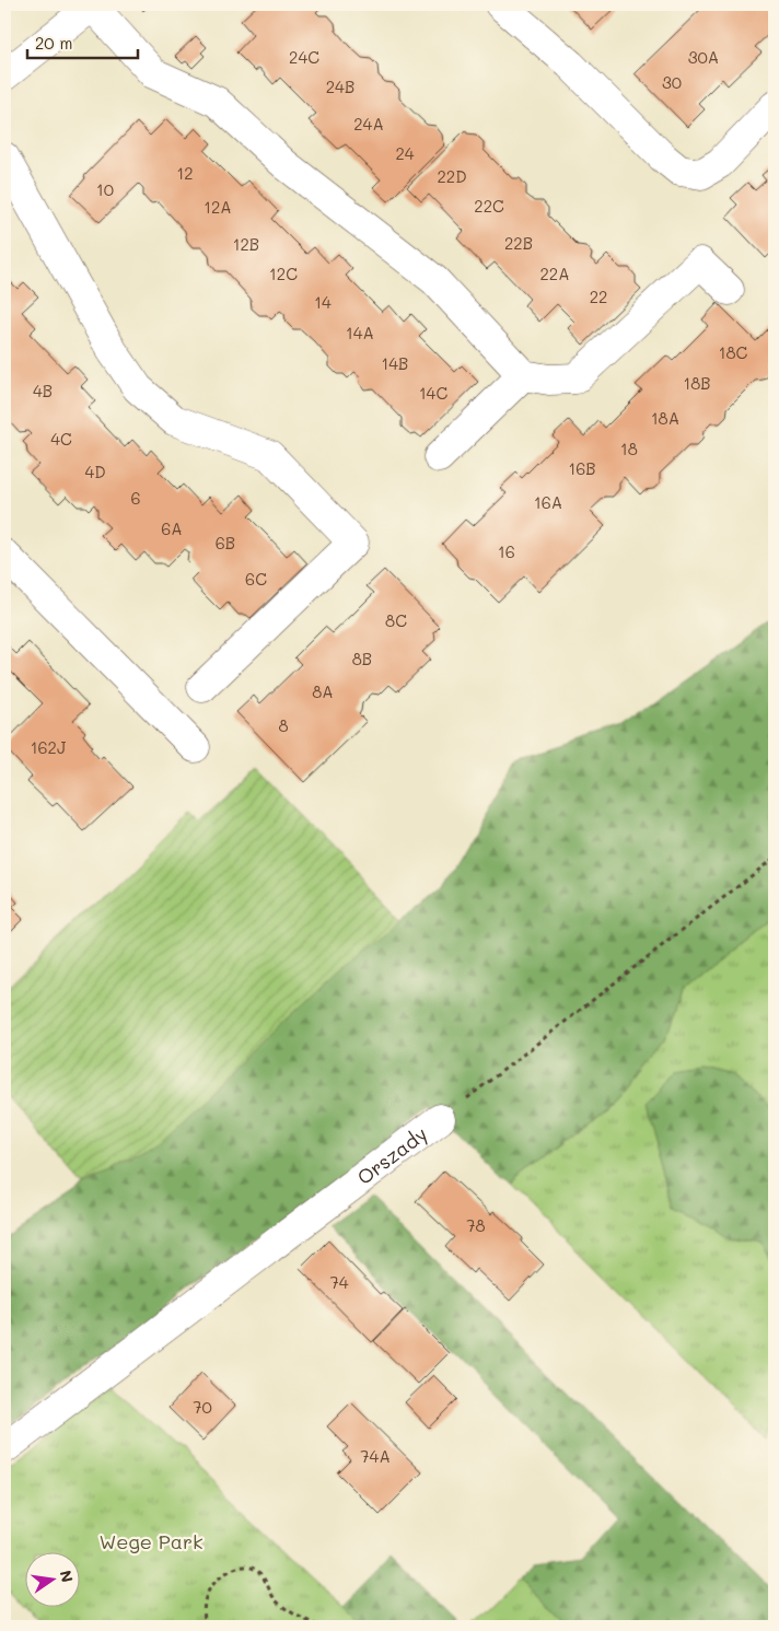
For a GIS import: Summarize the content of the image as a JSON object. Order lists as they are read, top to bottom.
{
  "streets": {
    "street": ["Orszady"]
  },
  "parks": ["Wege Park"],
  "house_numbers": [
    "24C",
    "30A",
    "30",
    "24B",
    "24A",
    "24",
    "12",
    "22D",
    "10",
    "22C",
    "12A",
    "22B",
    "12B",
    "12C",
    "22A",
    "22",
    "14",
    "14A",
    "18C",
    "14B",
    "18B",
    "4B",
    "14C",
    "18A",
    "4C",
    "18",
    "16B",
    "4D",
    "6",
    "16A",
    "6A",
    "6B",
    "16",
    "6C",
    "8C",
    "8B",
    "8A",
    "8",
    "162J",
    "78",
    "74",
    "70",
    "74A"
  ],
  "scale_bar": "20 m",
  "north": "right"
}
